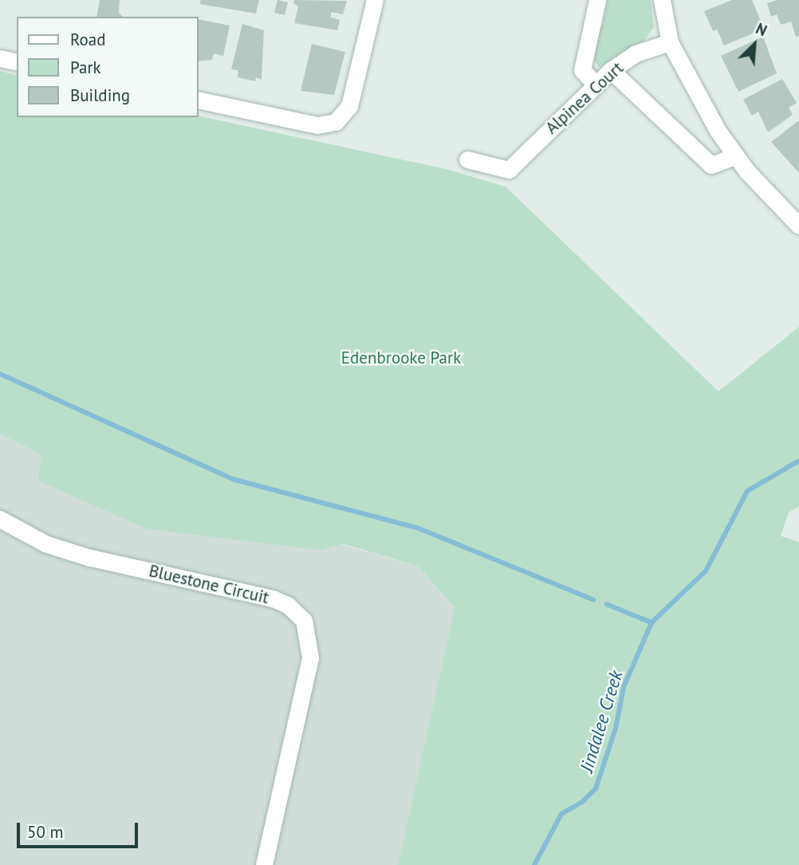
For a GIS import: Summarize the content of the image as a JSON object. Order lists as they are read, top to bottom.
{
  "streets": {
    "street": ["Alpinea Court", "Bluestone Circuit"]
  },
  "water": ["Jindalee Creek"],
  "parks": ["Edenbrooke Park"],
  "legend": ["Road", "Park", "Building"],
  "scale_bar": "50 m",
  "north": "top right"
}
